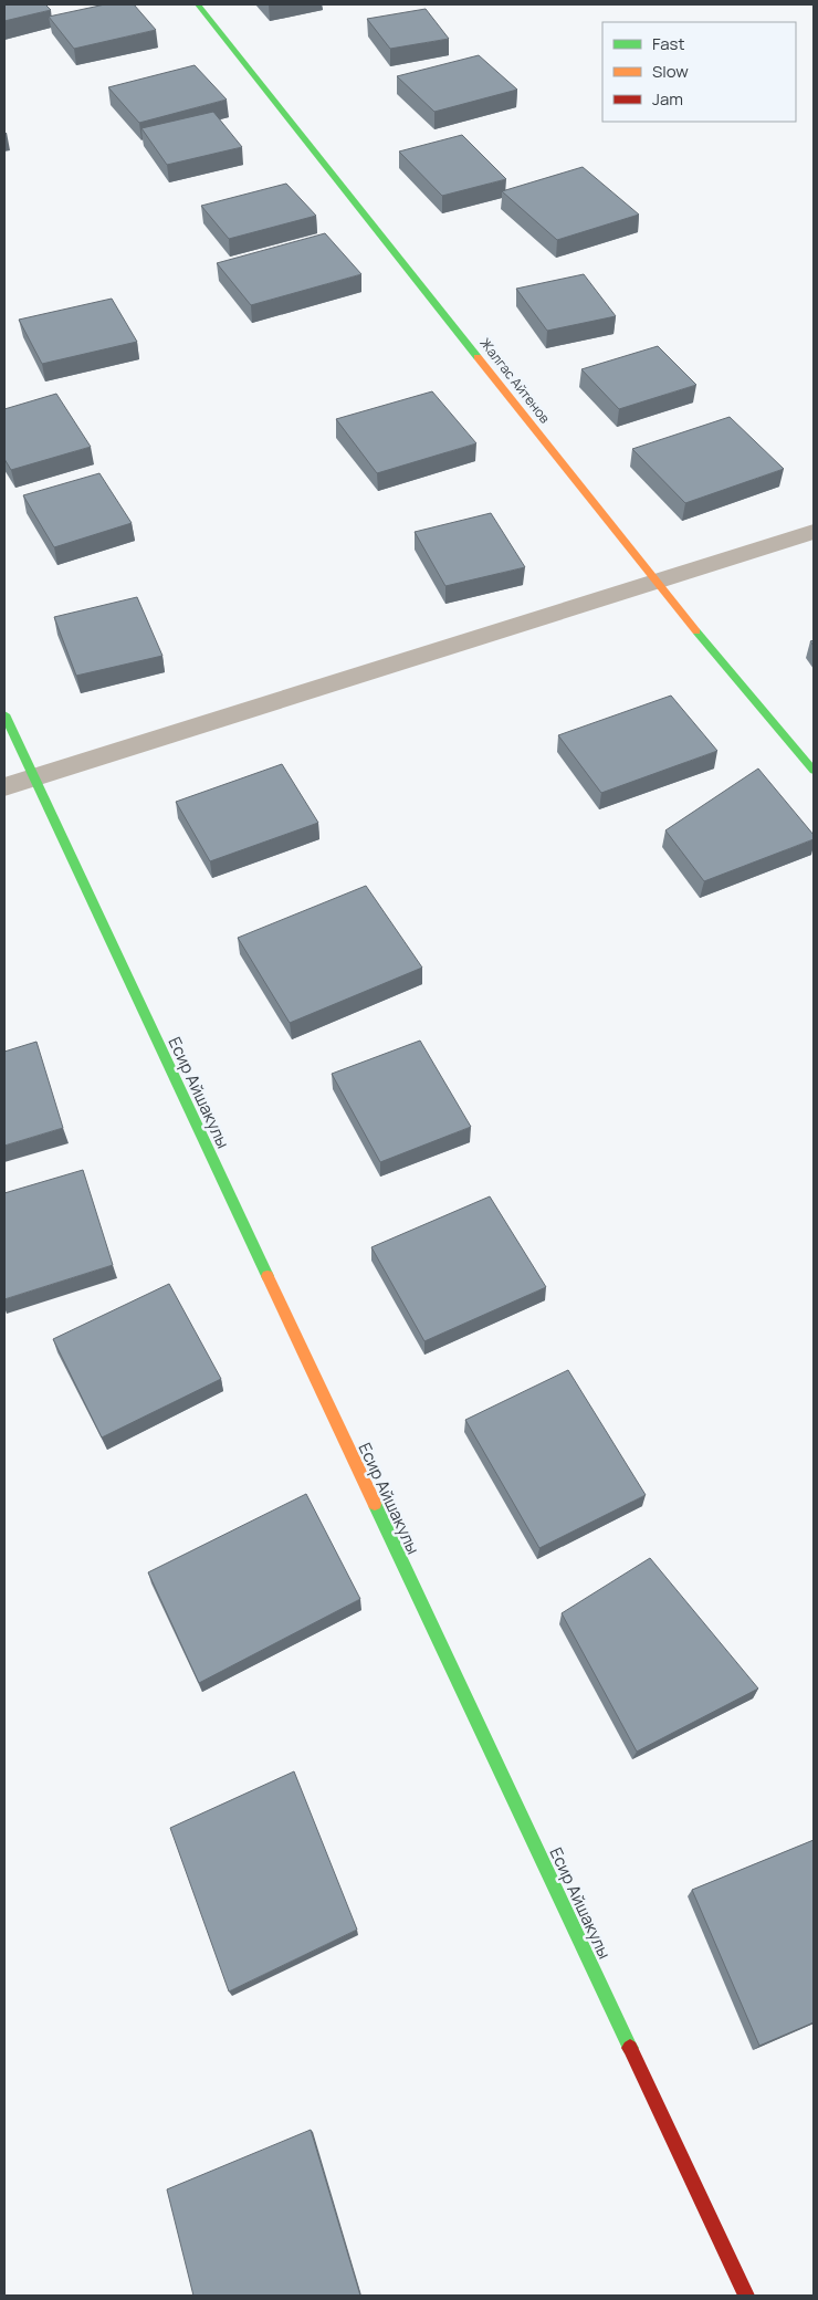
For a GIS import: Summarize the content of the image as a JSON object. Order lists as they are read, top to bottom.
{
  "streets": {
    "street": ["Жалгас Айтенов", "Есир Айшакулы"]
  },
  "legend": ["Fast", "Slow", "Jam"]
}
